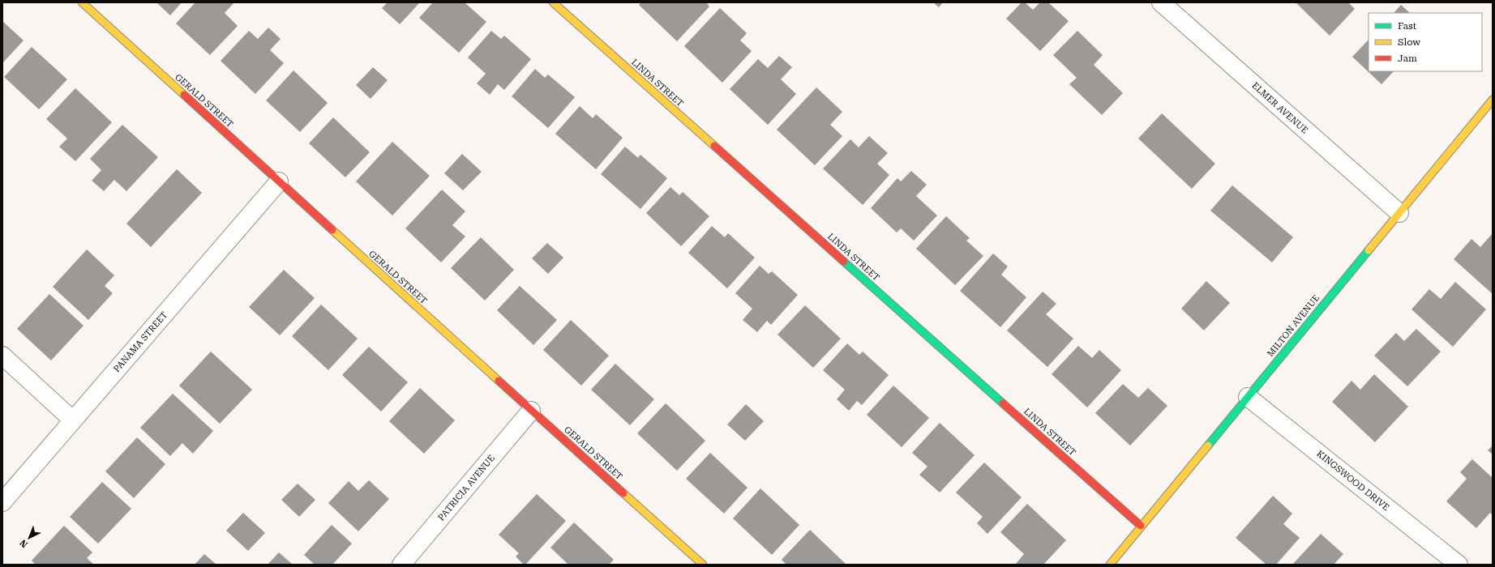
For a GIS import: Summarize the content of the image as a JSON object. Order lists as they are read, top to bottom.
{
  "streets": {
    "street": [
      "LINDA STREET",
      "GERALD STREET",
      "ELMER AVENUE",
      "MILTON AVENUE",
      "PANAMA STREET",
      "KINGSWOOD DRIVE",
      "PATRICIA AVENUE"
    ]
  },
  "crossings": [
    ["LINDA STREET", "MILTON AVENUE"],
    ["GERALD STREET", "PANAMA STREET"],
    ["GERALD STREET", "PATRICIA AVENUE"],
    ["ELMER AVENUE", "MILTON AVENUE"],
    ["MILTON AVENUE", "KINGSWOOD DRIVE"]
  ],
  "legend": ["Fast", "Slow", "Jam"],
  "north": "bottom left"
}
